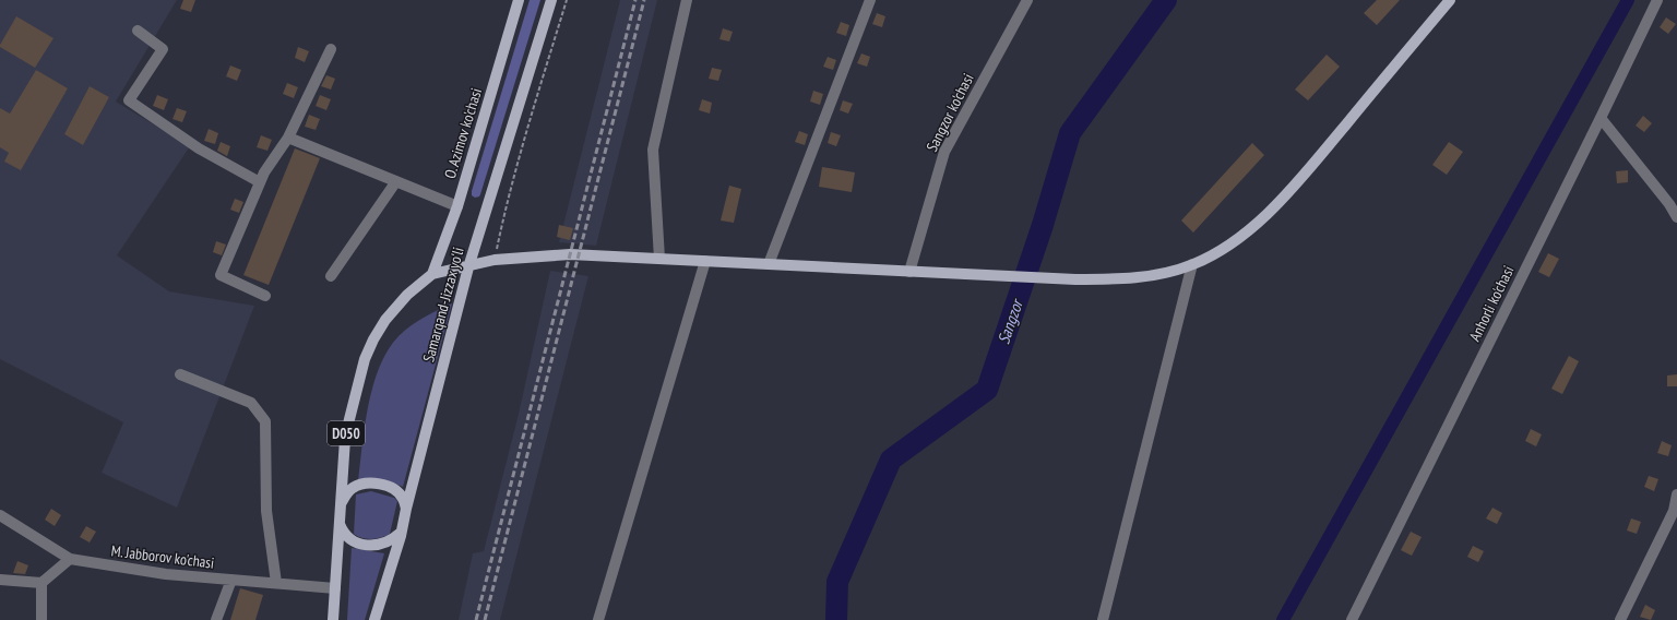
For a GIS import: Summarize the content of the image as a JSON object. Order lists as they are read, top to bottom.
{
  "streets": {
    "main road": ["O. Azimov ko'chasi", "Samarqand-Jizzax yo'li", "D050"],
    "street": ["Sangzor ko'chasi", "Anhorli ko'chasi", "M. Jabborov ko'chasi"]
  },
  "crossings": [
    ["O. Azimov ko'chasi", "D050"],
    ["Samarqand-Jizzax yo'li", "D050"],
    ["D050", "M. Jabborov ko'chasi"]
  ],
  "water": ["Sangzor"]
}
